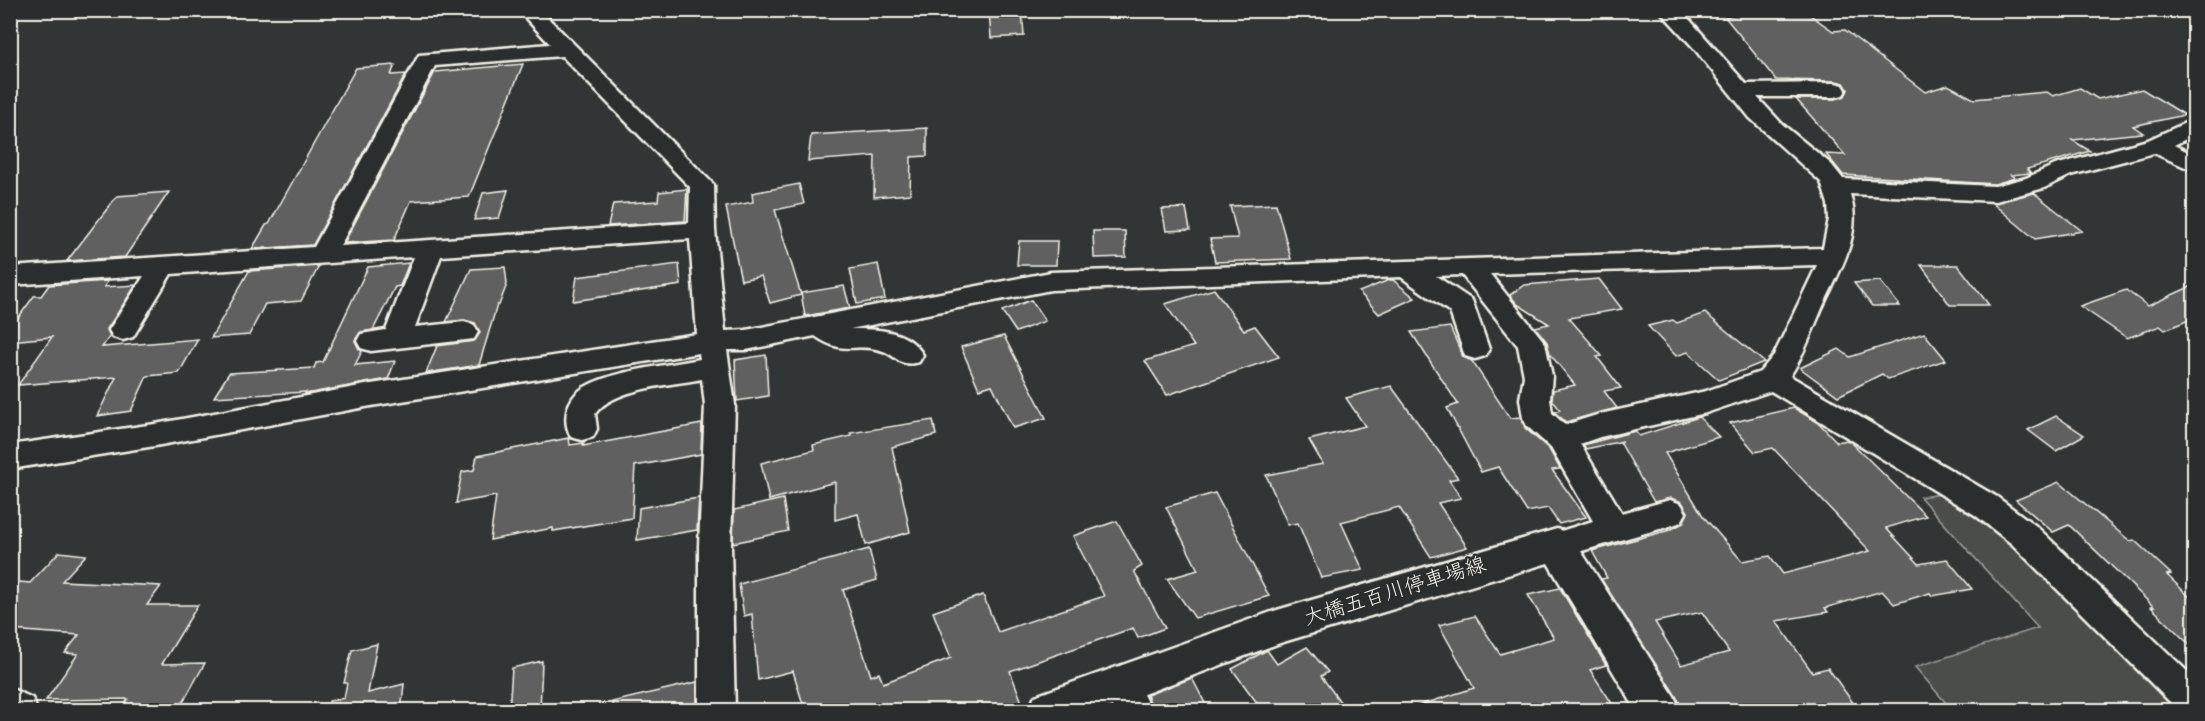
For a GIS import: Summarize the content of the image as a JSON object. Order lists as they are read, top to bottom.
{
  "streets": {
    "main road": ["大橋五百川停車場線"]
  }
}
